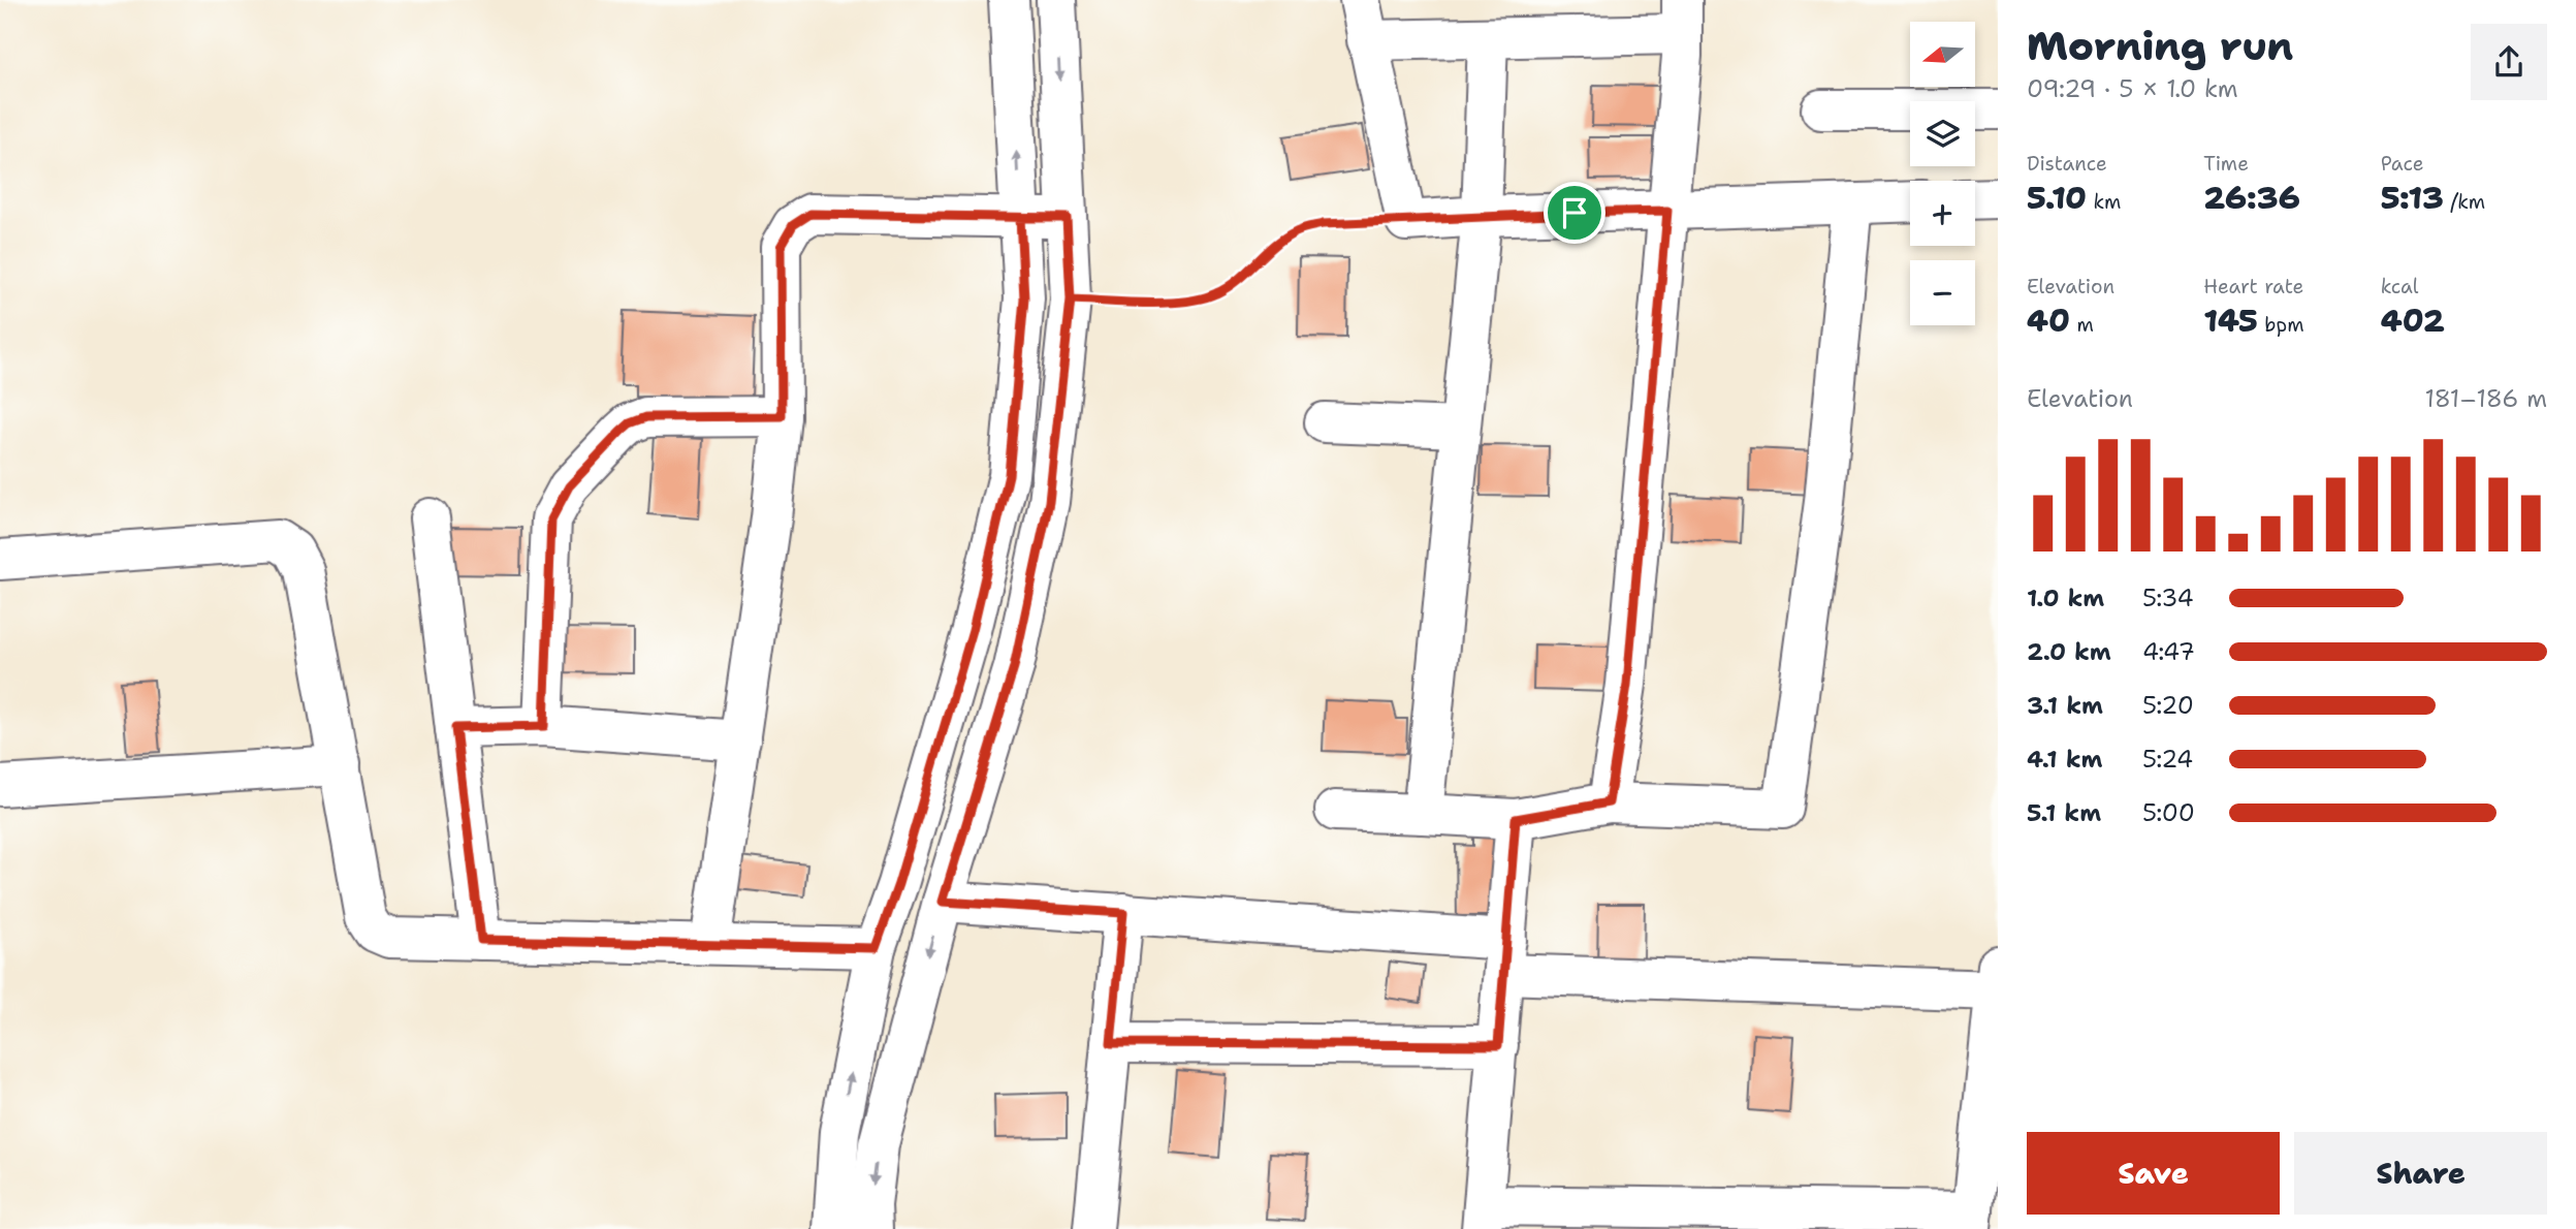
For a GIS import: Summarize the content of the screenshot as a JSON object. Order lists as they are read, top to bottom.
{
  "north": "left",
  "page": {
    "heading": ["Morning run", "09:29 · 5 × 1.0 km"],
    "map_buttons": ["+", "−"],
    "stats": [
      ["Distance", "5.10 km"],
      ["Time", "26:36"],
      ["Pace", "5:13 /km"],
      ["Elevation", "40 m"],
      ["Heart rate", "145 bpm"],
      ["kcal", "402"]
    ],
    "chart": ["Elevation", "181–186 m"],
    "list": [
      {
        "name": "1.0 km",
        "note": "5:34"
      },
      {
        "name": "2.0 km",
        "note": "4:47"
      },
      {
        "name": "3.1 km",
        "note": "5:20"
      },
      {
        "name": "4.1 km",
        "note": "5:24"
      },
      {
        "name": "5.1 km",
        "note": "5:00"
      }
    ],
    "buttons": ["Save", "Share"]
  }
}
